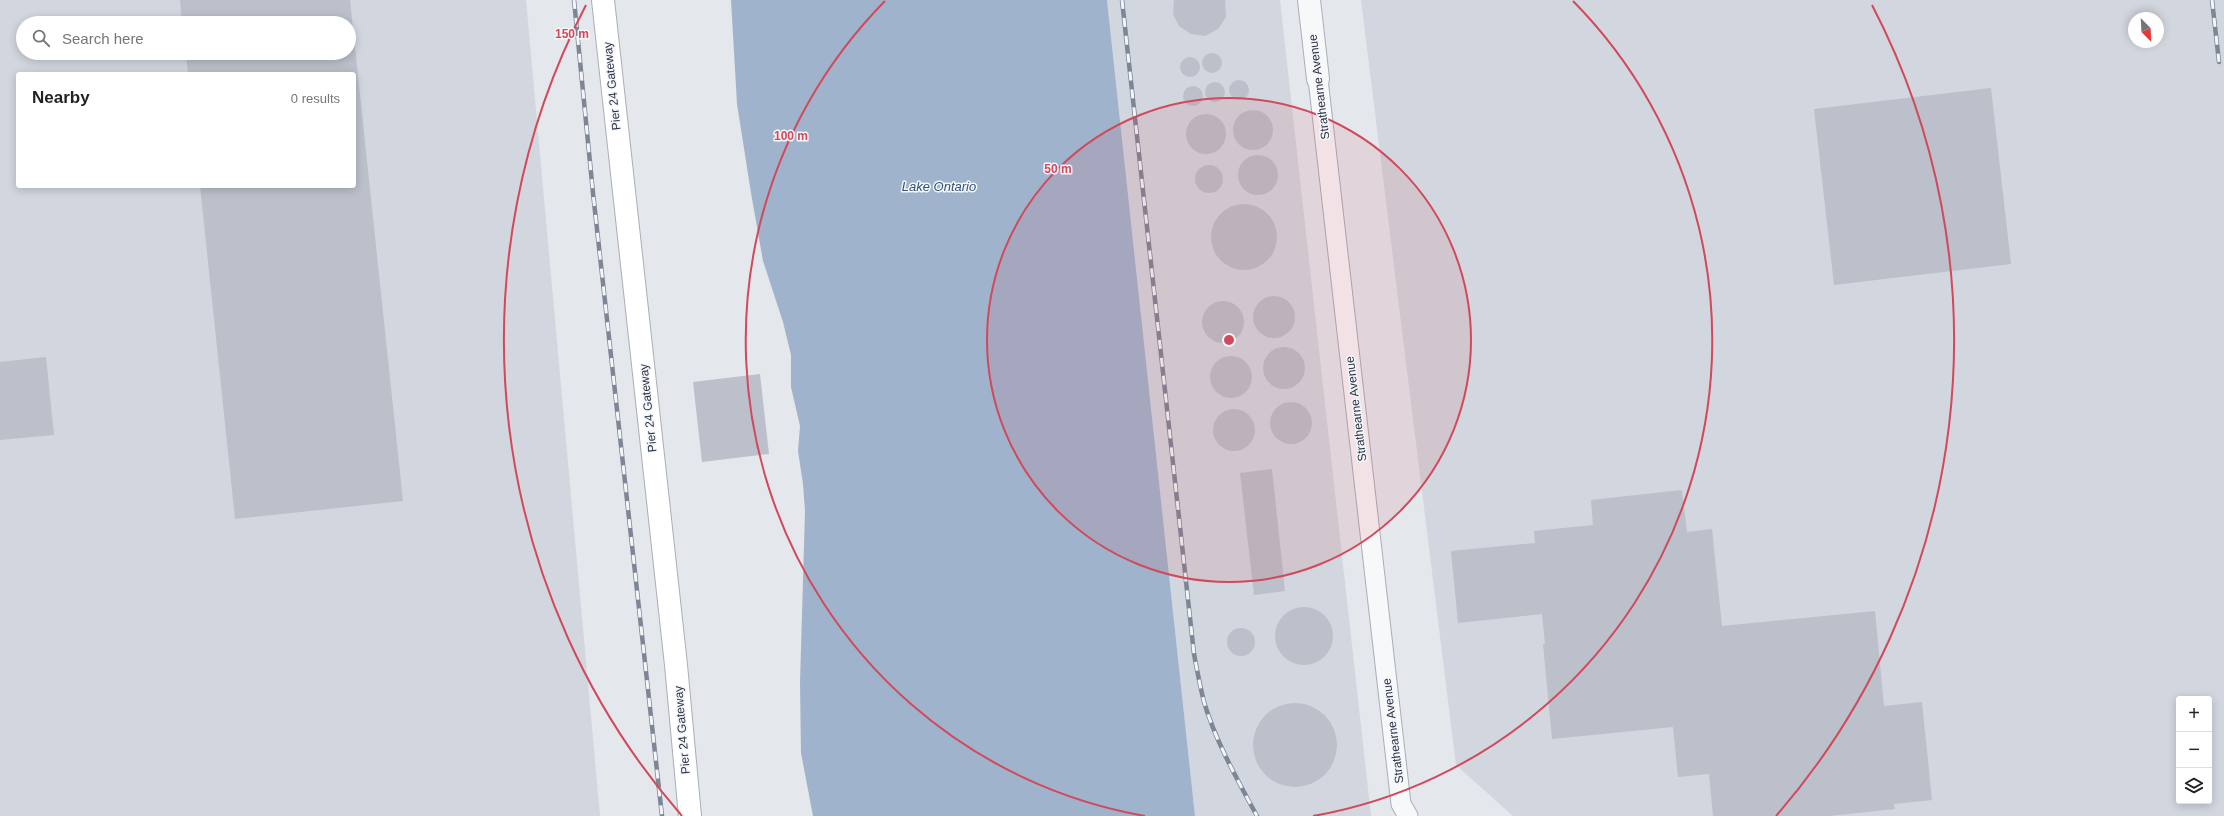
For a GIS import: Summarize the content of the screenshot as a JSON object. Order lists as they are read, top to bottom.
{
  "streets": {
    "street": ["Pier 24 Gateway", "Strathearne Avenue"]
  },
  "water": ["Lake Ontario"],
  "north": "bottom right",
  "page": {
    "search": "Search here",
    "heading": ["Nearby", "0 results"],
    "map_buttons": ["+", "−"]
  },
  "rings": ["150 m", "100 m", "50 m"]
}
